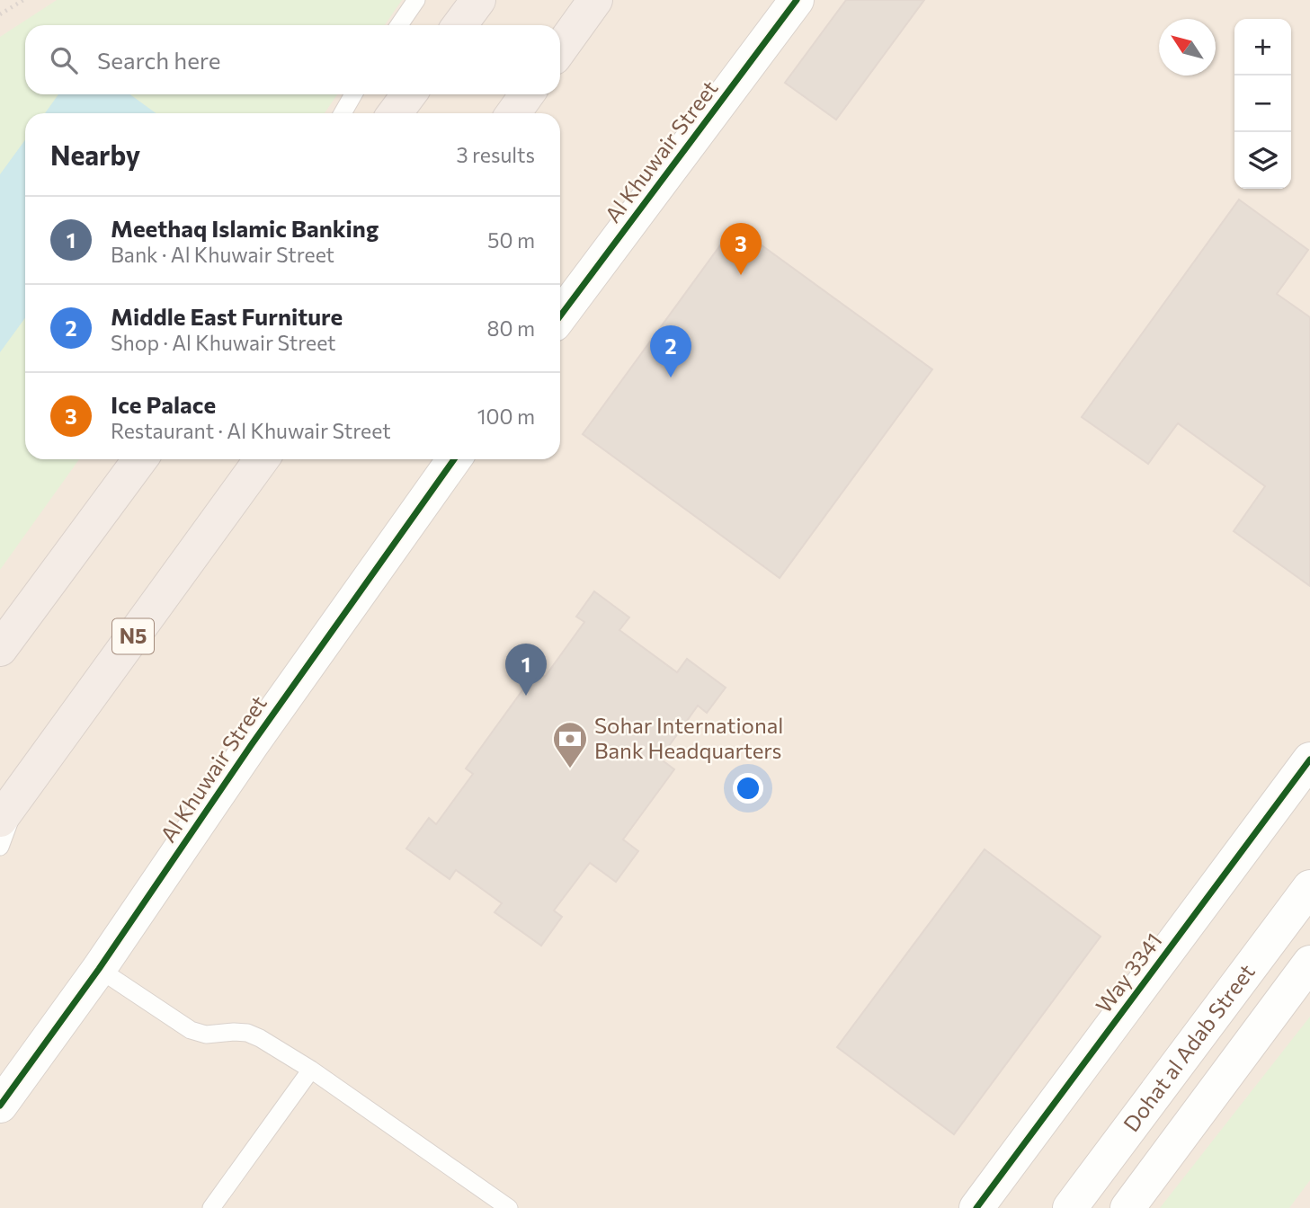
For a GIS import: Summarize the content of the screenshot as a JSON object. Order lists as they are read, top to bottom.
{
  "streets": {
    "highway": ["N5"],
    "street": ["Al Khuwair Street", "Way 3341", "Dohat al Adab Street"]
  },
  "places": {
    "bank": ["Sohar International Bank Headquarters"]
  },
  "north": "top left",
  "page": {
    "map_buttons": ["+", "−"],
    "search": "Search here",
    "heading": ["Nearby", "3 results"],
    "list": [
      {
        "mark": "1",
        "name": "Meethaq Islamic Banking",
        "note": "Bank · Al Khuwair Street",
        "value": "50 m"
      },
      {
        "mark": "2",
        "name": "Middle East Furniture",
        "note": "Shop · Al Khuwair Street",
        "value": "80 m"
      },
      {
        "mark": "3",
        "name": "Ice Palace",
        "note": "Restaurant · Al Khuwair Street",
        "value": "100 m"
      }
    ],
    "pins": ["3", "2", "1"]
  }
}
